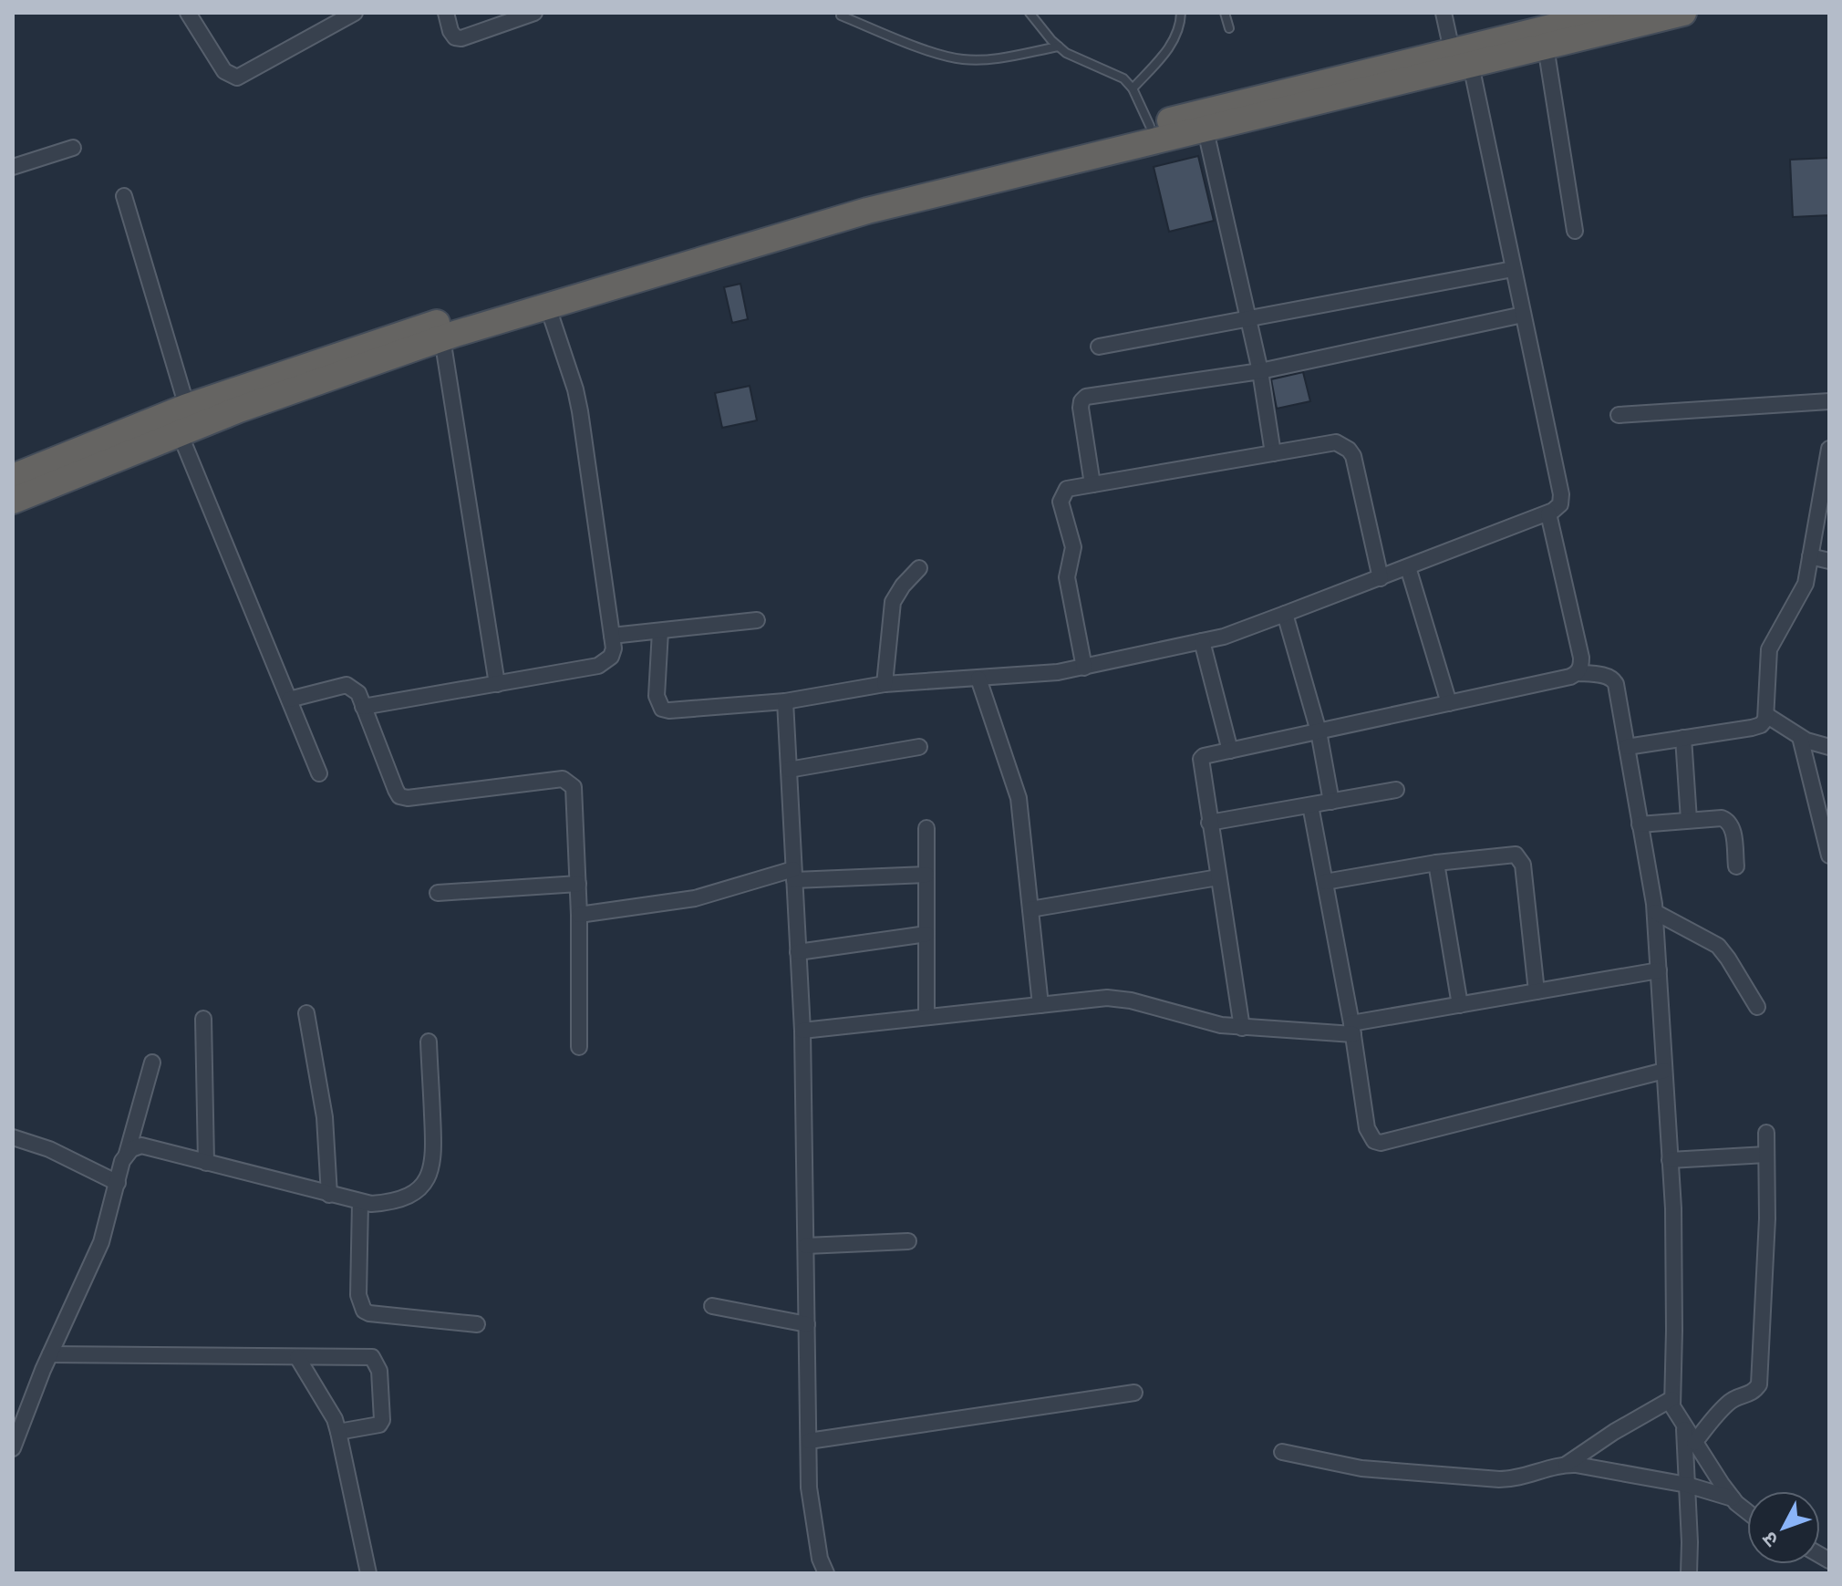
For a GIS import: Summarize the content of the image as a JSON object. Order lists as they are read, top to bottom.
{
  "north": "bottom left"
}
